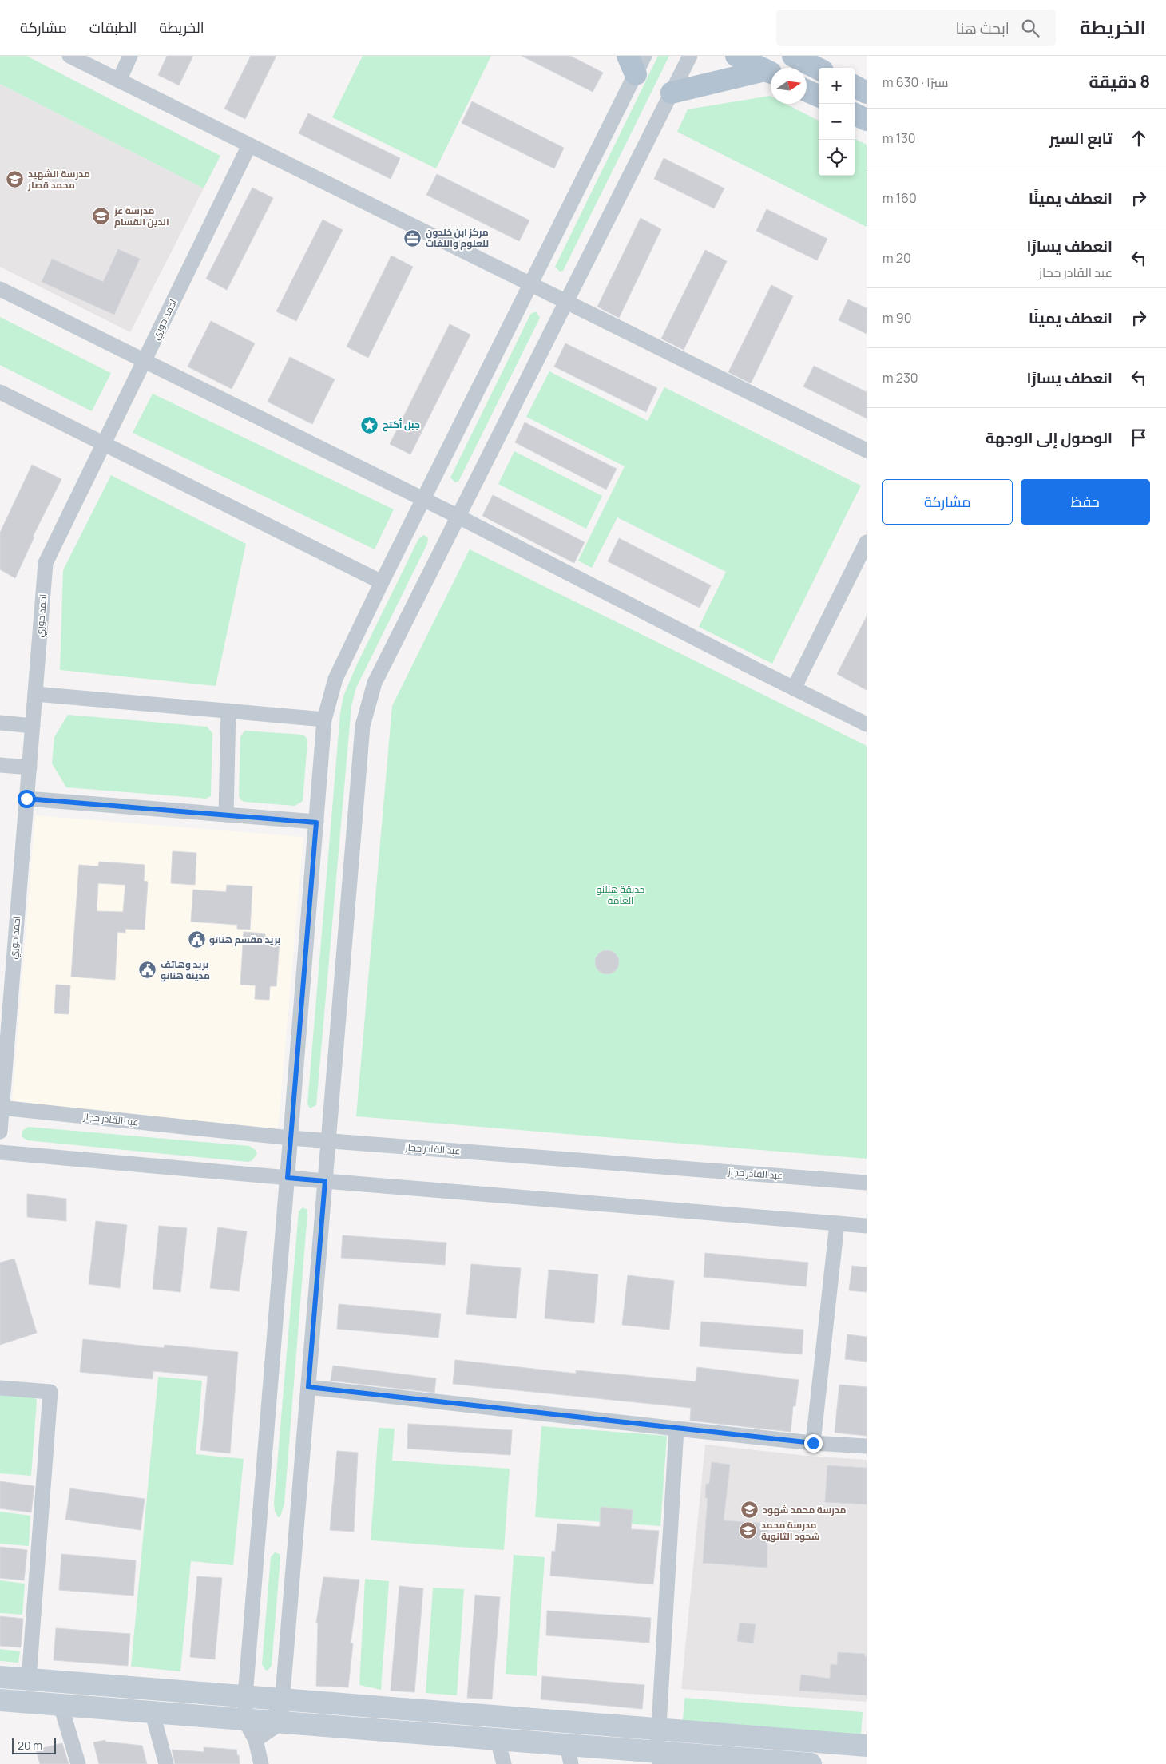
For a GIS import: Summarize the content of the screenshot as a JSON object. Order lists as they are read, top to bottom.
{
  "streets": {
    "street": ["احمد حوري", "عبد القادر حجاز"]
  },
  "crossings": [
    ["احمد حوري", "عبد القادر حجاز"]
  ],
  "parks": ["حديقة هنلنو العامة"],
  "places": {
    "school or university": [
      "مدرسة الشهيد محمد قصار",
      "مدرسة عز الدين القسام",
      "مدرسة محمد شهود",
      "مدرسة محمد شحود الثانوية"
    ],
    "office": ["مركز ابن خلدون للعلوم واللغات"],
    "place": ["جبل أكتح"],
    "public building": ["بريد مقسم هنانو", "بريد وهاتف مدينة هنانو"]
  },
  "scale_bar": "20 m",
  "north": "right",
  "page": {
    "header": "الخريطة",
    "search": "ابحث هنا",
    "nav": ["الخريطة", "الطبقات", "مشاركة"],
    "heading": ["8 دقيقة", "سيرًا · 630 m"],
    "map_buttons": ["+", "−"],
    "list": [
      ["تابع السير", "130 m"],
      ["انعطف يمينًا", "160 m"],
      ["انعطف يسارًا", "عبد القادر حجاز", "20 m"],
      ["انعطف يمينًا", "90 m"],
      ["انعطف يسارًا", "230 m"],
      "الوصول إلى الوجهة"
    ],
    "buttons": ["حفظ", "مشاركة"],
    "scale": "20 m"
  }
}
